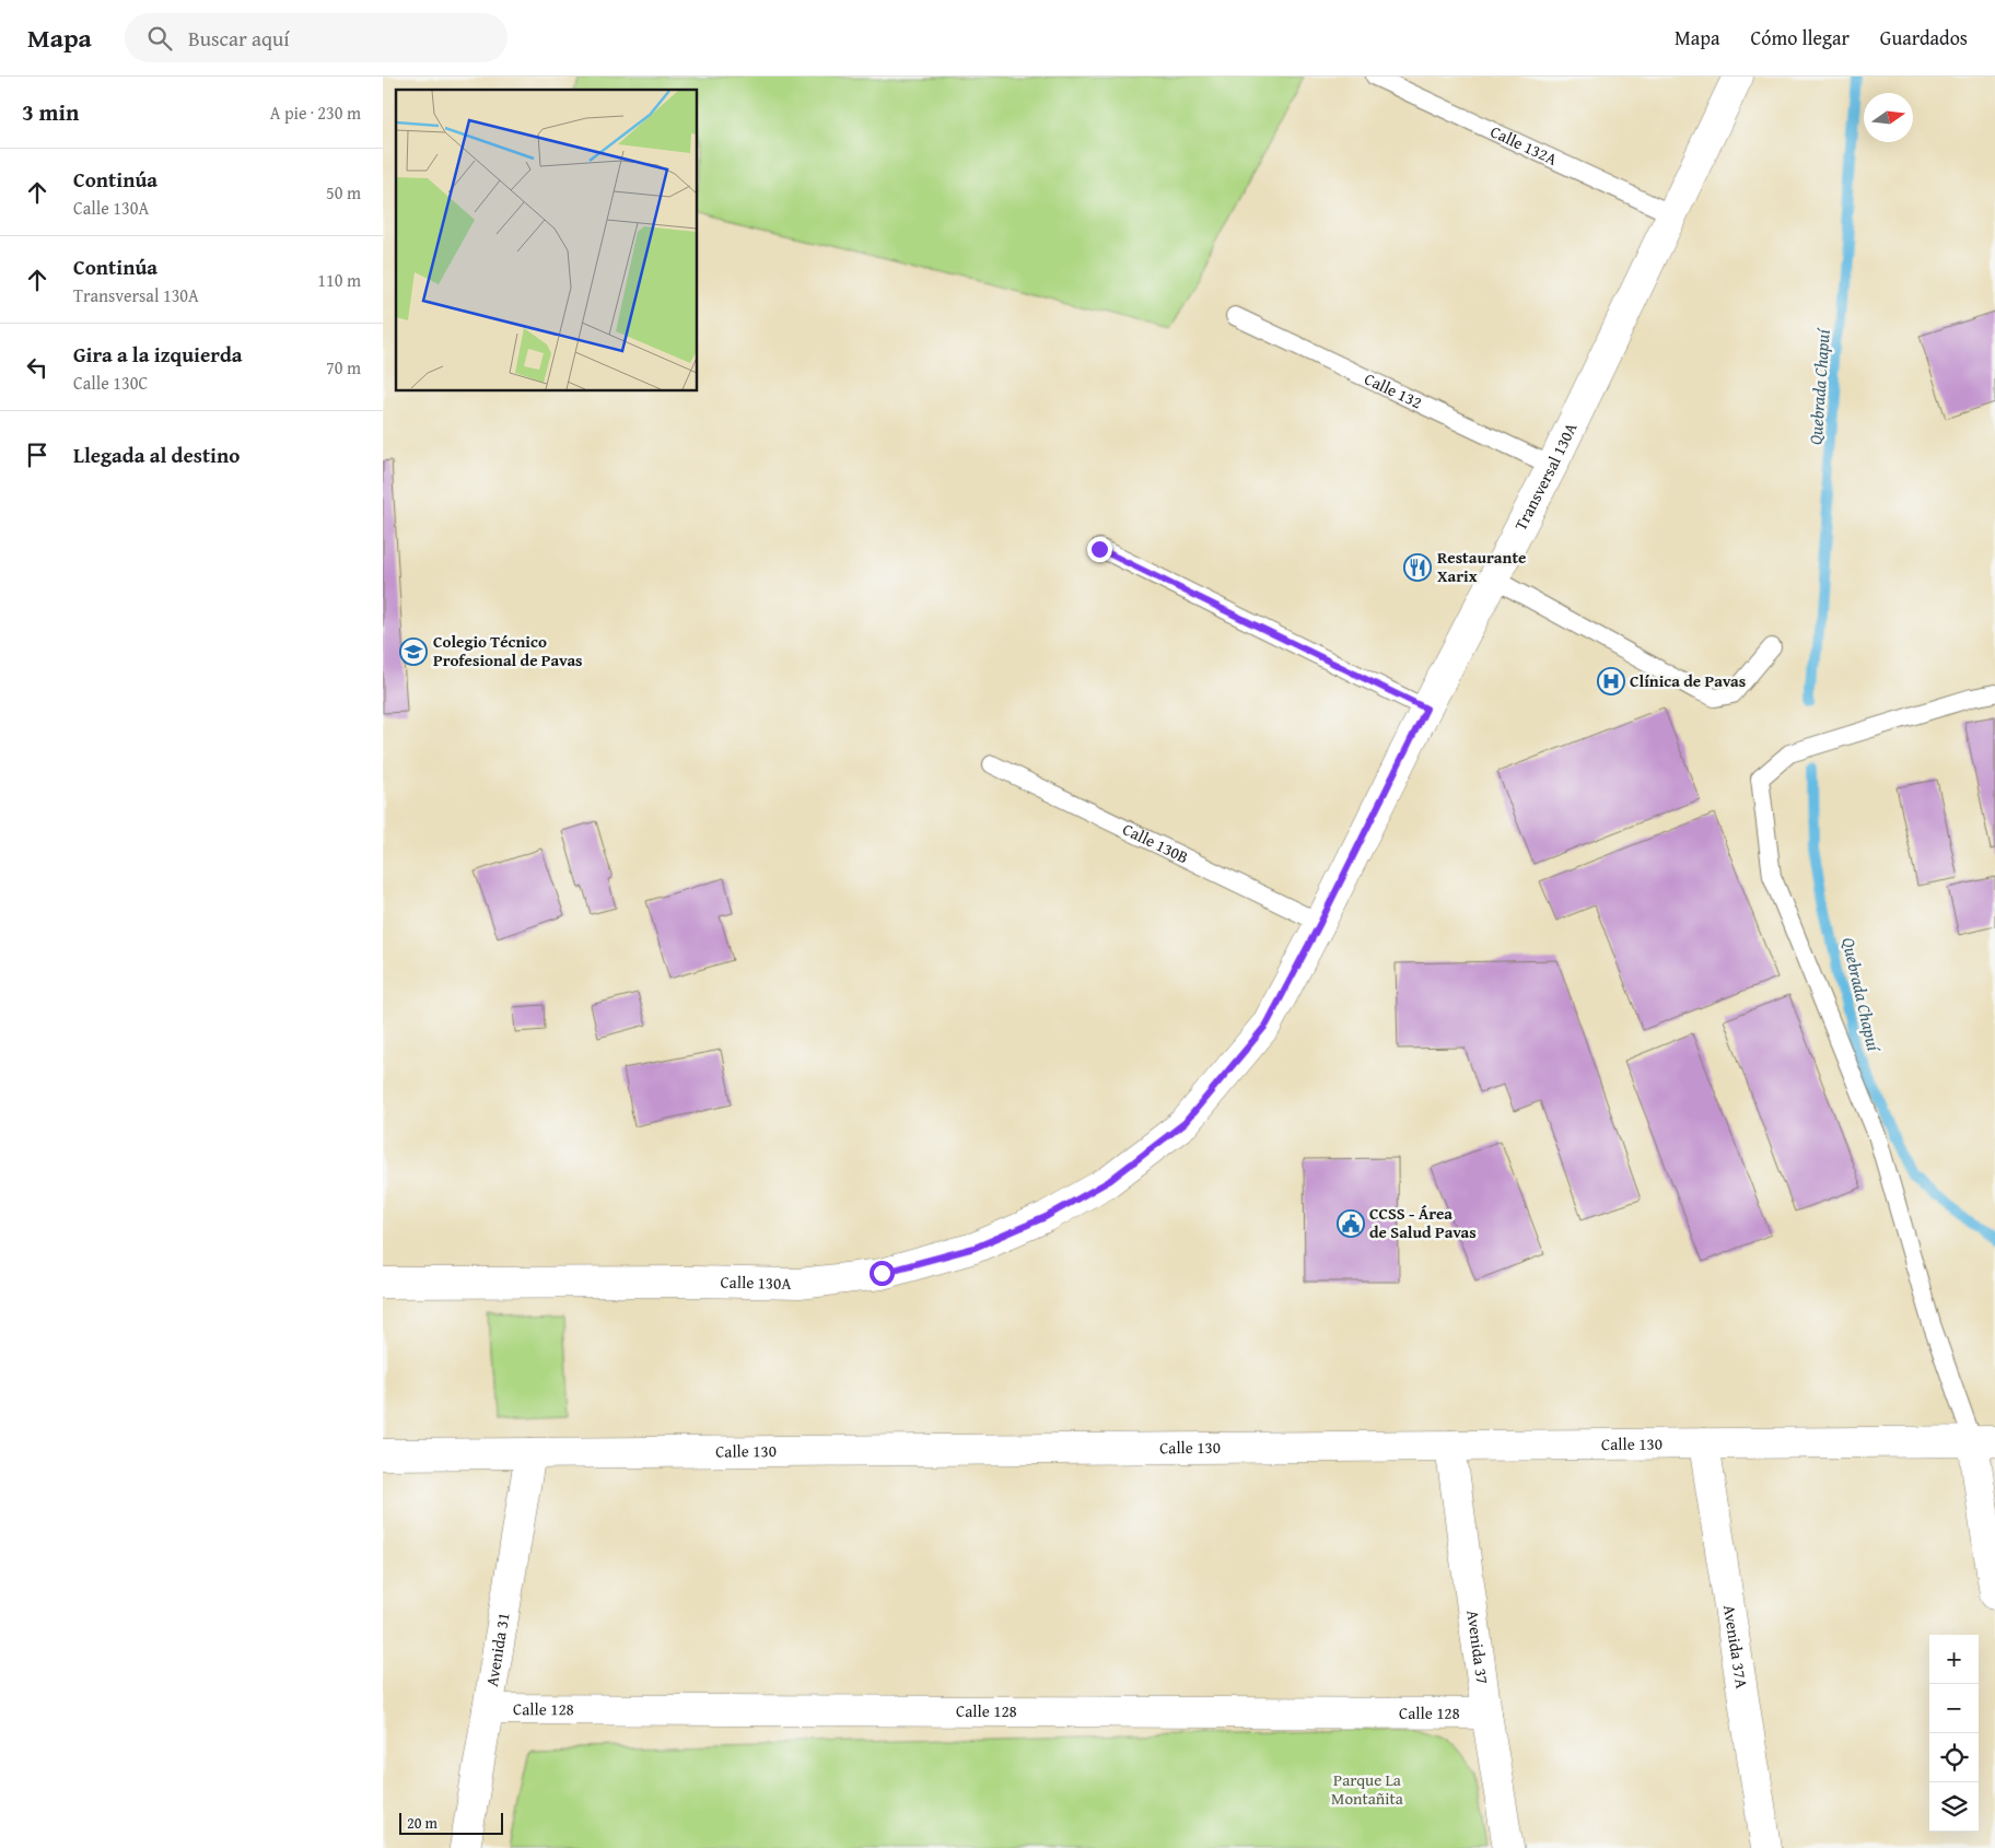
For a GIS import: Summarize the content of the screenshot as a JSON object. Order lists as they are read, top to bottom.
{
  "streets": {
    "street": [
      "Transversal 130A",
      "Calle 130A",
      "Calle 130",
      "Avenida 37A",
      "Avenida 37",
      "Avenida 31",
      "Calle 128"
    ],
    "lane": ["Calle 132A", "Calle 132", "Calle 130B"]
  },
  "crossings": [
    ["Calle 132A", "Transversal 130A"],
    ["Calle 132", "Transversal 130A"],
    ["Transversal 130A", "Calle 130B"],
    ["Transversal 130A", "Calle 130A"],
    ["Calle 130", "Avenida 37A"],
    ["Calle 130", "Avenida 37"],
    ["Calle 130", "Avenida 31"],
    ["Avenida 37", "Calle 128"],
    ["Avenida 31", "Calle 128"]
  ],
  "water": ["Quebrada Chapuí"],
  "parks": ["Parque La Montañita"],
  "places": {
    "restaurant": ["Restaurante Xarix"],
    "school or university": ["Colegio Técnico Profesional de Pavas"],
    "hospital": ["Clínica de Pavas"],
    "public building": ["CCSS - Área de Salud Pavas"]
  },
  "scale_bar": "20 m",
  "north": "right",
  "page": {
    "header": "Mapa",
    "search": "Buscar aquí",
    "nav": ["Mapa", "Cómo llegar", "Guardados"],
    "heading": ["3 min", "A pie · 230 m"],
    "list": [
      ["Continúa", "Calle 130A", "50 m"],
      ["Continúa", "Transversal 130A", "110 m"],
      ["Gira a la izquierda", "Calle 130C", "70 m"],
      "Llegada al destino"
    ],
    "map_buttons": ["+", "−"],
    "scale": "20 m"
  }
}
